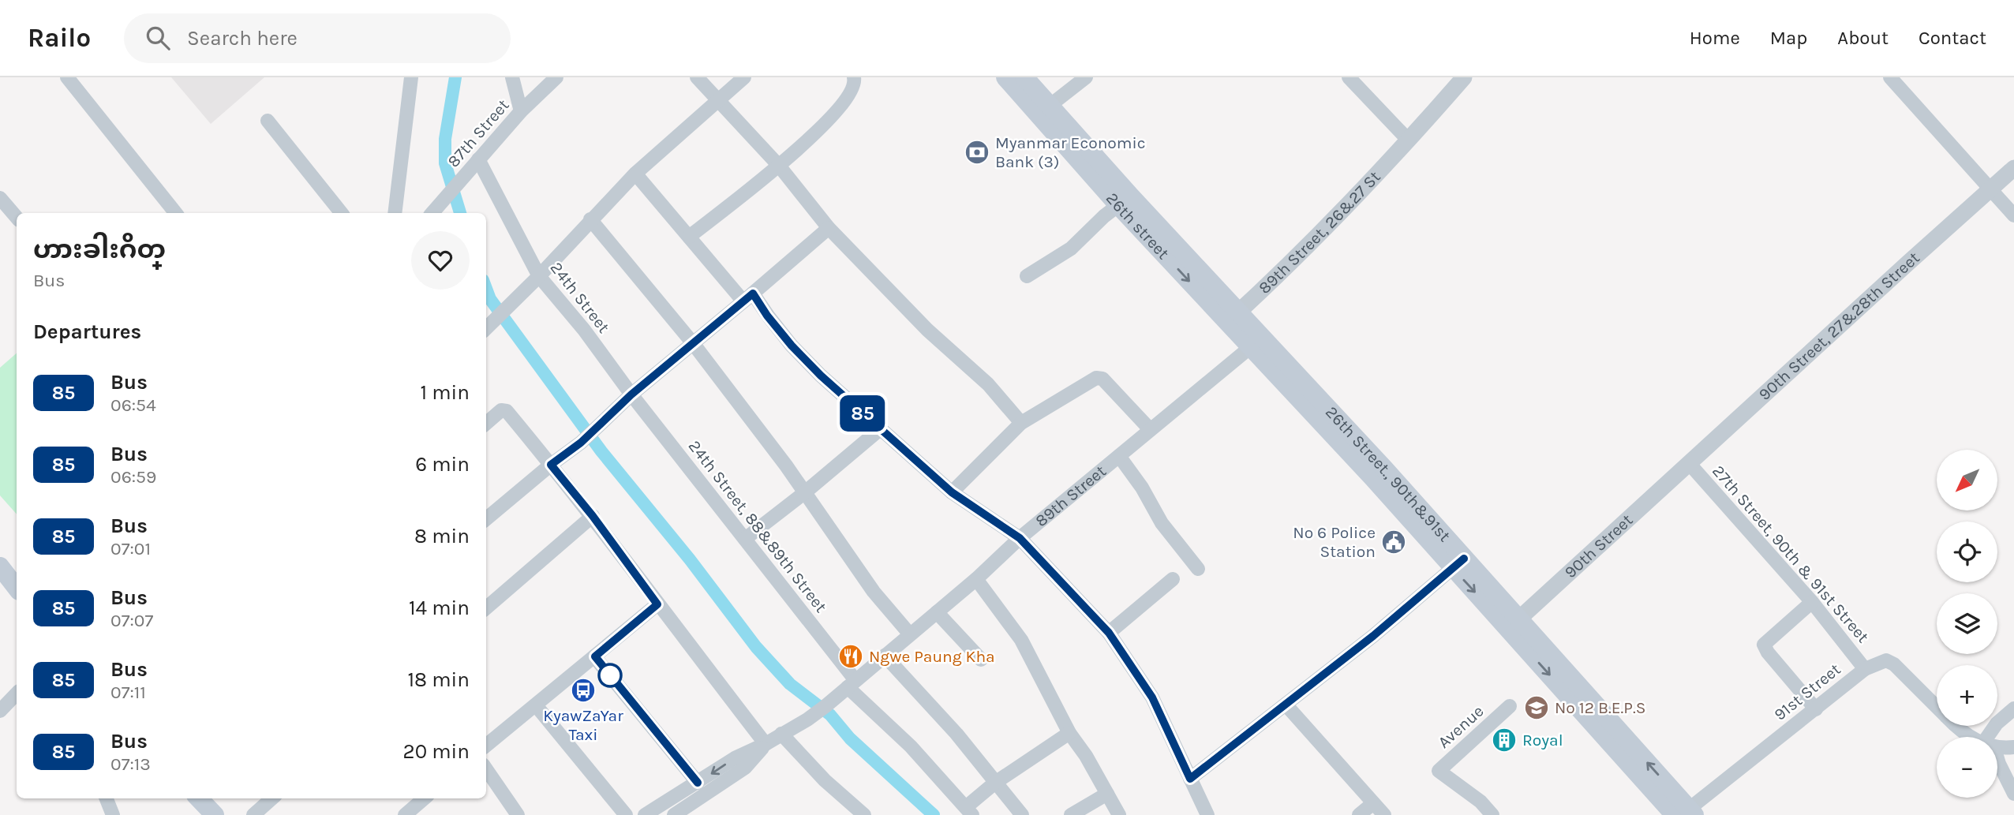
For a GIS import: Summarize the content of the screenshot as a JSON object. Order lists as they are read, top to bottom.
{
  "streets": {
    "main road": ["26th street", "26th Street., 90th&91st"],
    "street": [
      "87th Street",
      "89th Street, 26&27 St",
      "24th Street",
      "90th Street, 27&28th Street",
      "89th Street",
      "24th Street, 88&89th Street",
      "90th Street",
      "27th Street, 90th & 91st Street",
      "91st Street",
      "Avenue"
    ]
  },
  "crossings": [
    ["87th Street", "24th Street"],
    ["26th street", "89th Street, 26&27 St"],
    ["26th street", "26th Street., 90th&91st"],
    ["26th street", "89th Street"],
    ["24th Street", "24th Street, 88&89th Street"],
    ["90th Street, 27&28th Street", "90th Street"],
    ["90th Street, 27&28th Street", "27th Street, 90th & 91st Street"],
    ["26th Street., 90th&91st", "89th Street"],
    ["26th Street., 90th&91st", "90th Street"],
    ["26th Street., 90th&91st", "91st Street"],
    ["89th Street", "24th Street, 88&89th Street"],
    ["90th Street", "27th Street, 90th & 91st Street"],
    ["27th Street, 90th & 91st Street", "91st Street"]
  ],
  "places": {
    "bank": ["Myanmar Economic Bank (3)"],
    "public building": ["No 6 Police Station"],
    "restaurant": ["Ngwe Paung Kha"],
    "bus stop": ["KyawZaYar Taxi"],
    "school or university": ["No 12 B.E.P.S"],
    "building": ["Royal"]
  },
  "lines": ["bus line 85"],
  "north": "bottom left",
  "page": {
    "header": "Railo",
    "search": "Search here",
    "nav": [
      "Home",
      "Map",
      "About",
      "Contact"
    ],
    "on_map": "85",
    "heading": [
      ["ဟားခါးဂိတ္", "Bus"],
      "Departures"
    ],
    "list": [
      {
        "mark": "85",
        "name": "Bus",
        "note": "06:54",
        "value": "1 min"
      },
      {
        "mark": "85",
        "name": "Bus",
        "note": "06:59",
        "value": "6 min"
      },
      {
        "mark": "85",
        "name": "Bus",
        "note": "07:01",
        "value": "8 min"
      },
      {
        "mark": "85",
        "name": "Bus",
        "note": "07:07",
        "value": "14 min"
      },
      {
        "mark": "85",
        "name": "Bus",
        "note": "07:11",
        "value": "18 min"
      },
      {
        "mark": "85",
        "name": "Bus",
        "note": "07:13",
        "value": "20 min"
      }
    ],
    "map_buttons": ["+", "−"]
  }
}
